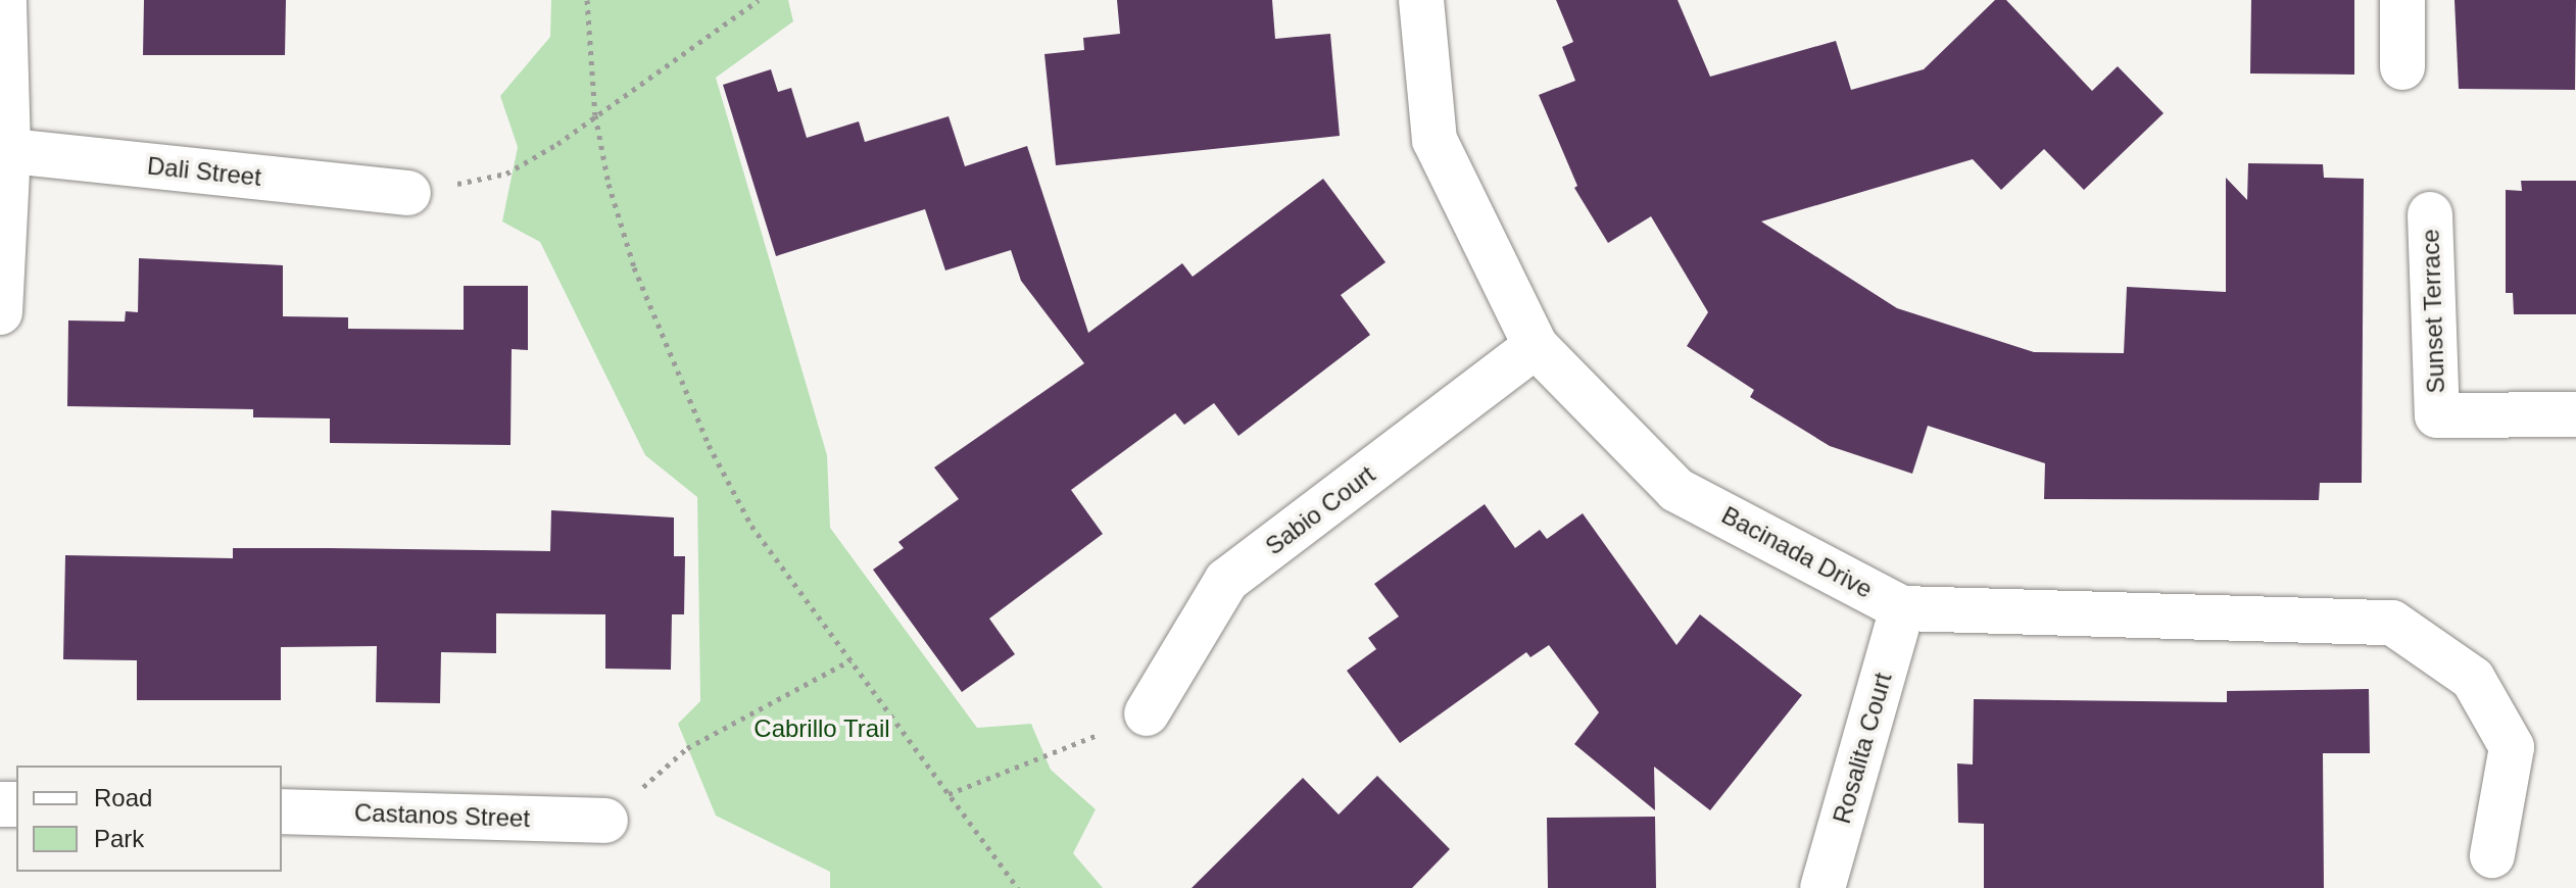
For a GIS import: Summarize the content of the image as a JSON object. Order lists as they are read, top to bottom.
{
  "streets": {
    "street": [
      "Dali Street",
      "Sunset Terrace",
      "Sabio Court",
      "Bacinada Drive",
      "Rosalita Court",
      "Castanos Street"
    ]
  },
  "crossings": [
    ["Sabio Court", "Bacinada Drive"],
    ["Bacinada Drive", "Rosalita Court"]
  ],
  "parks": ["Cabrillo Trail"],
  "legend": ["Road", "Park"]
}
